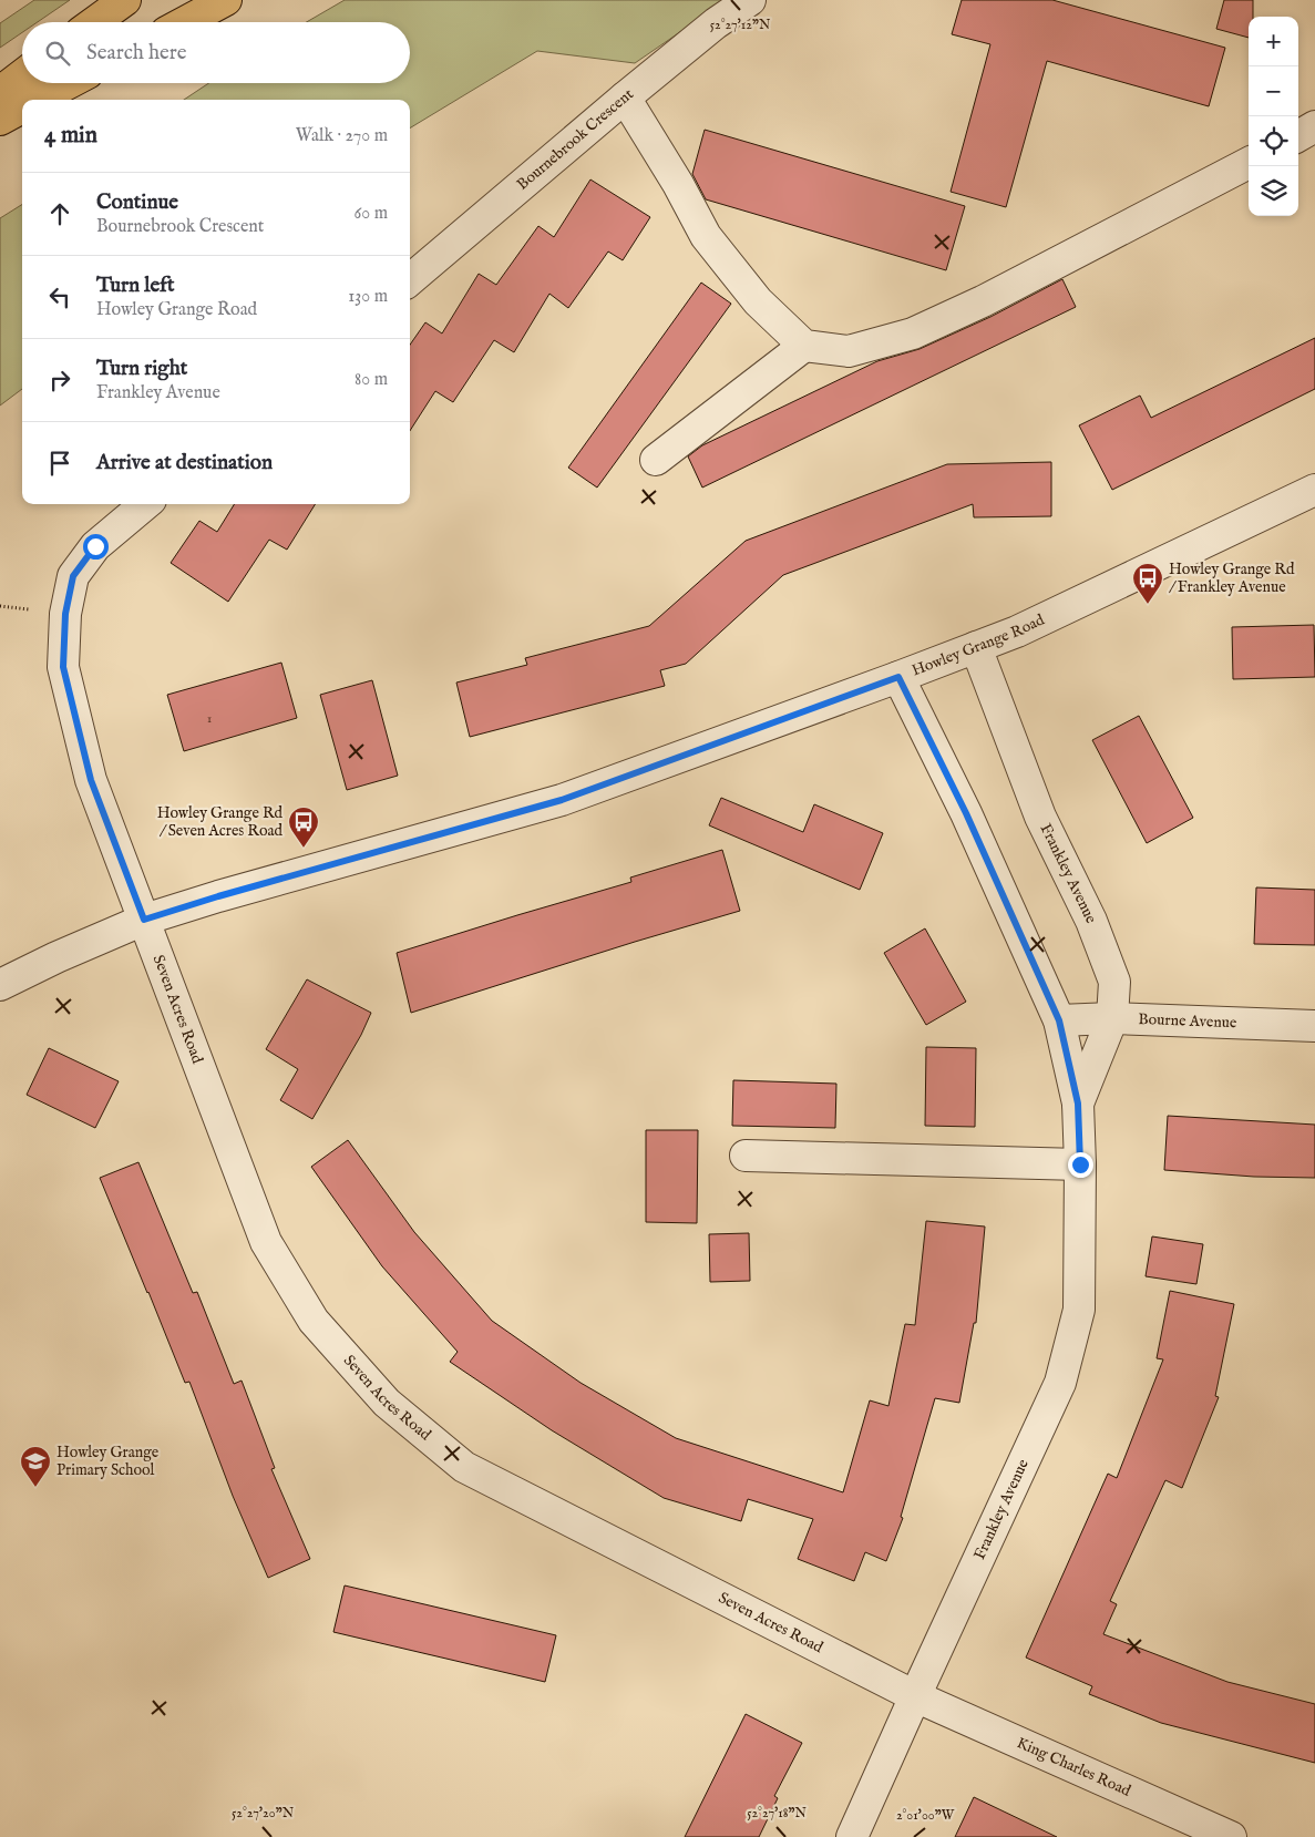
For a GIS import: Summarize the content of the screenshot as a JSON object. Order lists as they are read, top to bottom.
{
  "streets": {
    "street": [
      "Bournebrook Crescent",
      "Howley Grange Road",
      "Frankley Avenue",
      "Seven Acres Road",
      "Bourne Avenue",
      "King Charles Road"
    ]
  },
  "crossings": [
    ["Howley Grange Road", "Frankley Avenue"],
    ["Howley Grange Road", "Seven Acres Road"],
    ["Frankley Avenue", "Seven Acres Road"],
    ["Frankley Avenue", "Bourne Avenue"],
    ["Frankley Avenue", "King Charles Road"],
    ["Seven Acres Road", "King Charles Road"]
  ],
  "places": {
    "bus stop": ["Howley Grange Rd / Frankley Avenue", "Howley Grange Rd / Seven Acres Road"],
    "school or university": ["Howley Grange Primary School"]
  },
  "house_numbers": ["1"],
  "page": {
    "map_buttons": ["+", "−"],
    "search": "Search here",
    "heading": ["4 min", "Walk · 270 m"],
    "list": [
      ["Continue", "Bournebrook Crescent", "60 m"],
      ["Turn left", "Howley Grange Road", "130 m"],
      ["Turn right", "Frankley Avenue", "80 m"],
      "Arrive at destination"
    ]
  },
  "coordinates": [
    "52°27'12\"N",
    "52°27'20\"N",
    "52°27'18\"N",
    "2°01'00\"W"
  ]
}
